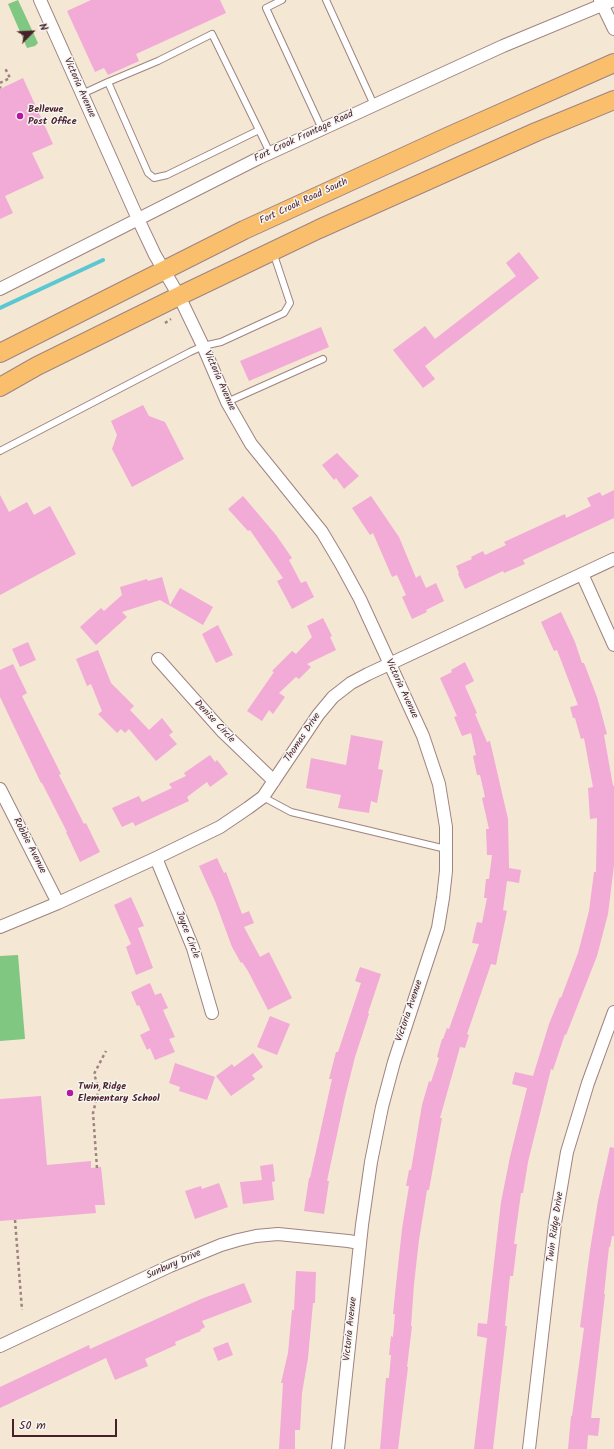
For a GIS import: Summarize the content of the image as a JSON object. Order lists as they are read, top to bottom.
{
  "streets": {
    "main road": ["Fort Crook Road South"],
    "street": [
      "Victoria Avenue",
      "Fort Crook Frontage Road",
      "Denise Circle",
      "Thomas Drive",
      "Robbie Avenue",
      "Joyce Circle",
      "Twin Ridge Drive",
      "Sunbury Drive"
    ]
  },
  "crossings": [
    ["Victoria Avenue", "Fort Crook Frontage Road"],
    ["Victoria Avenue", "Fort Crook Road South"],
    ["Victoria Avenue", "Thomas Drive"],
    ["Victoria Avenue", "Sunbury Drive"],
    ["Denise Circle", "Thomas Drive"],
    ["Thomas Drive", "Robbie Avenue"],
    ["Thomas Drive", "Joyce Circle"]
  ],
  "places": ["Bellevue Post Office", "Twin Ridge Elementary School"],
  "scale_bar": "50 m",
  "north": "top right"
}
